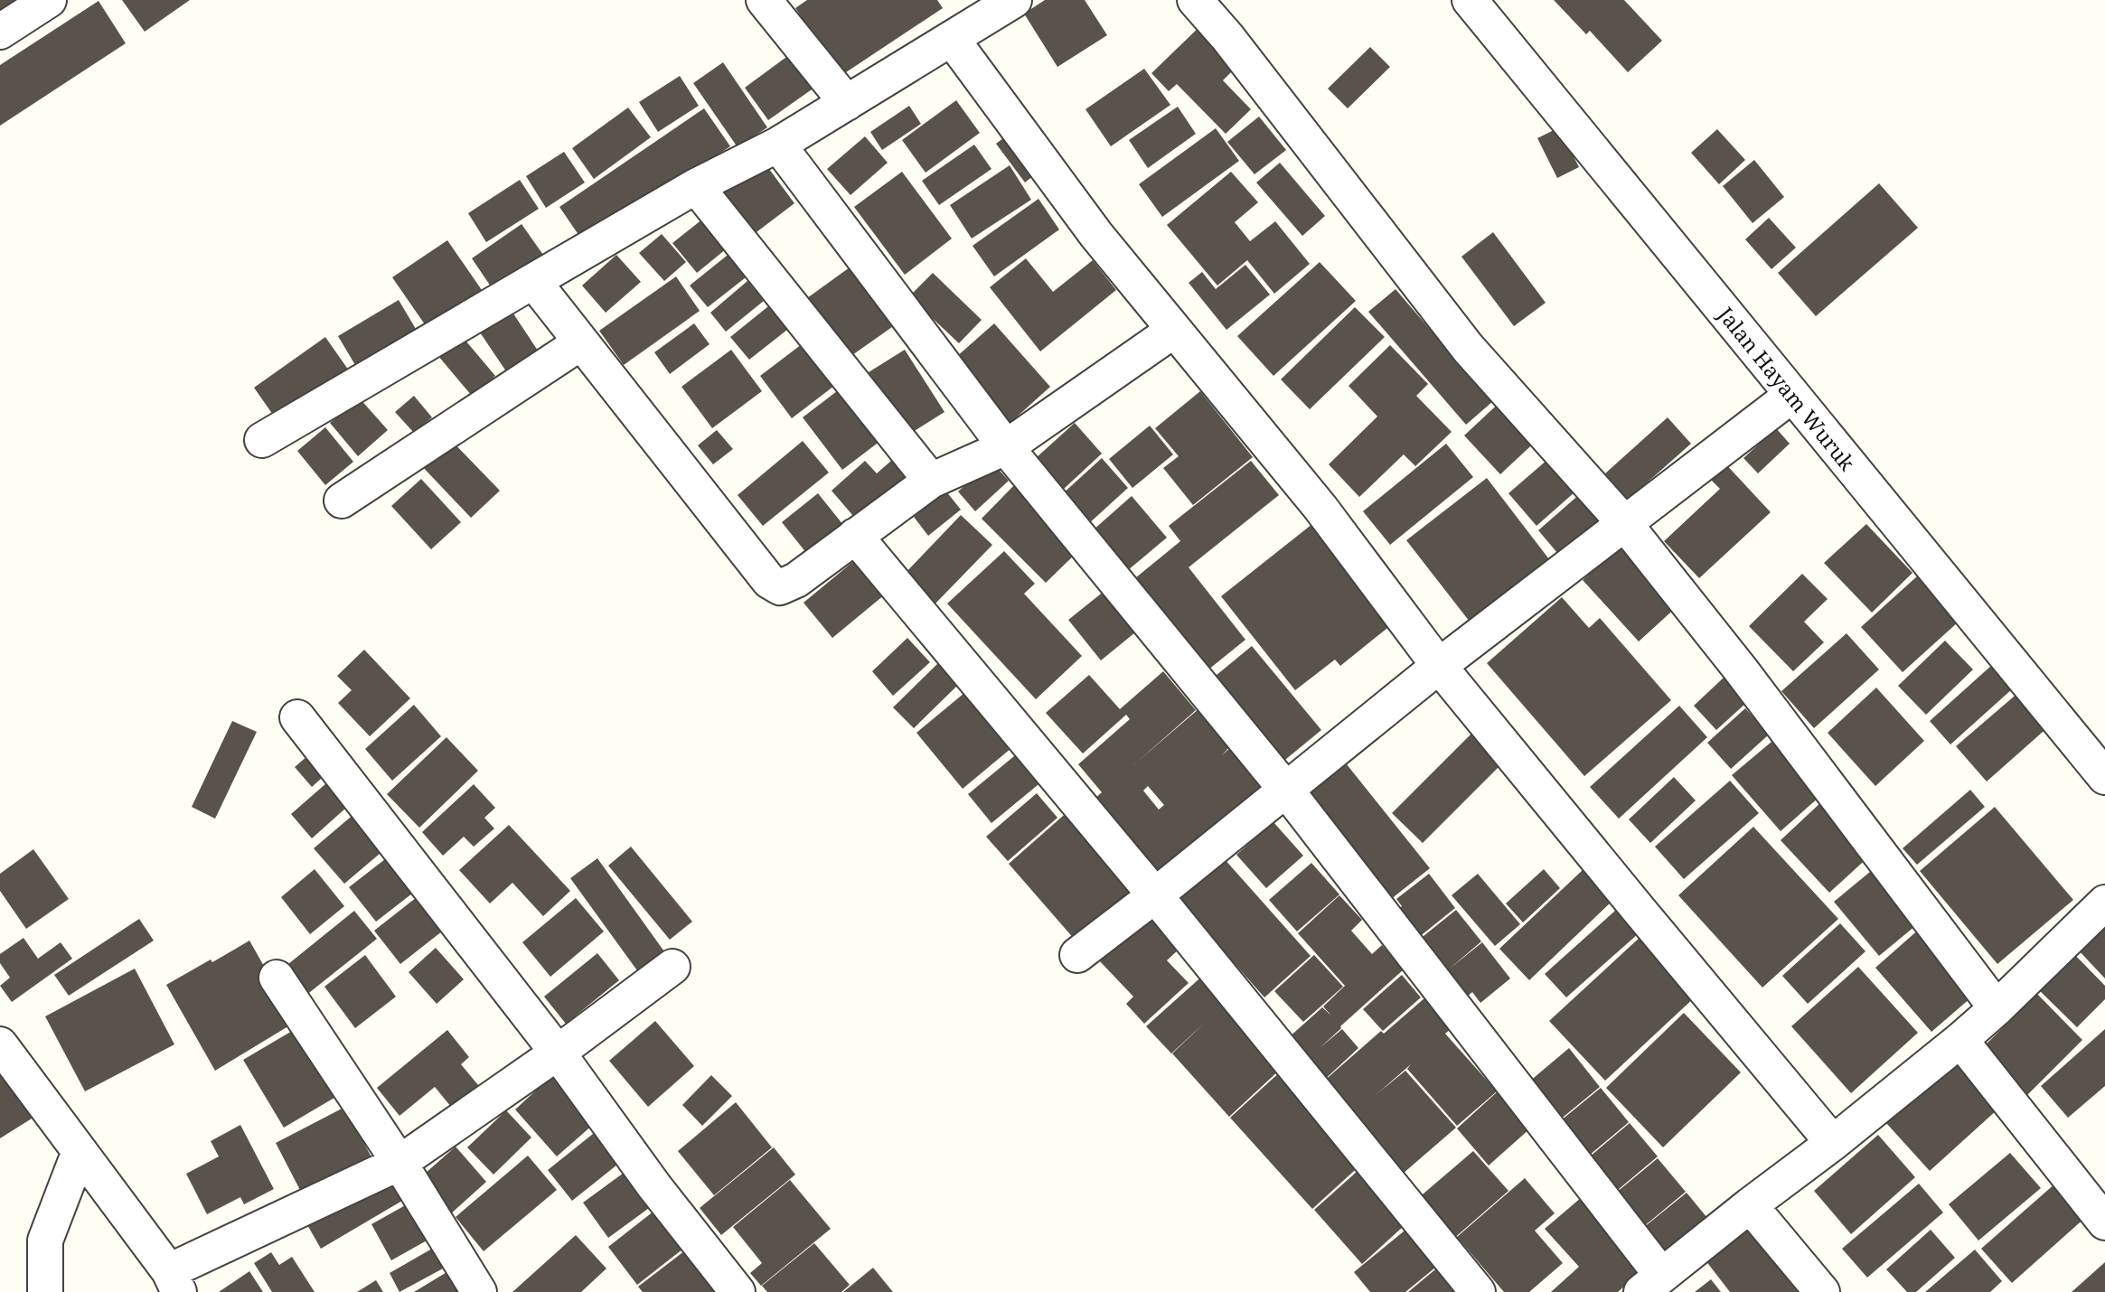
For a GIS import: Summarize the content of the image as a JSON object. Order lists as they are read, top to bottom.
{
  "streets": {
    "street": ["Jalan Hayam Wuruk"]
  }
}
